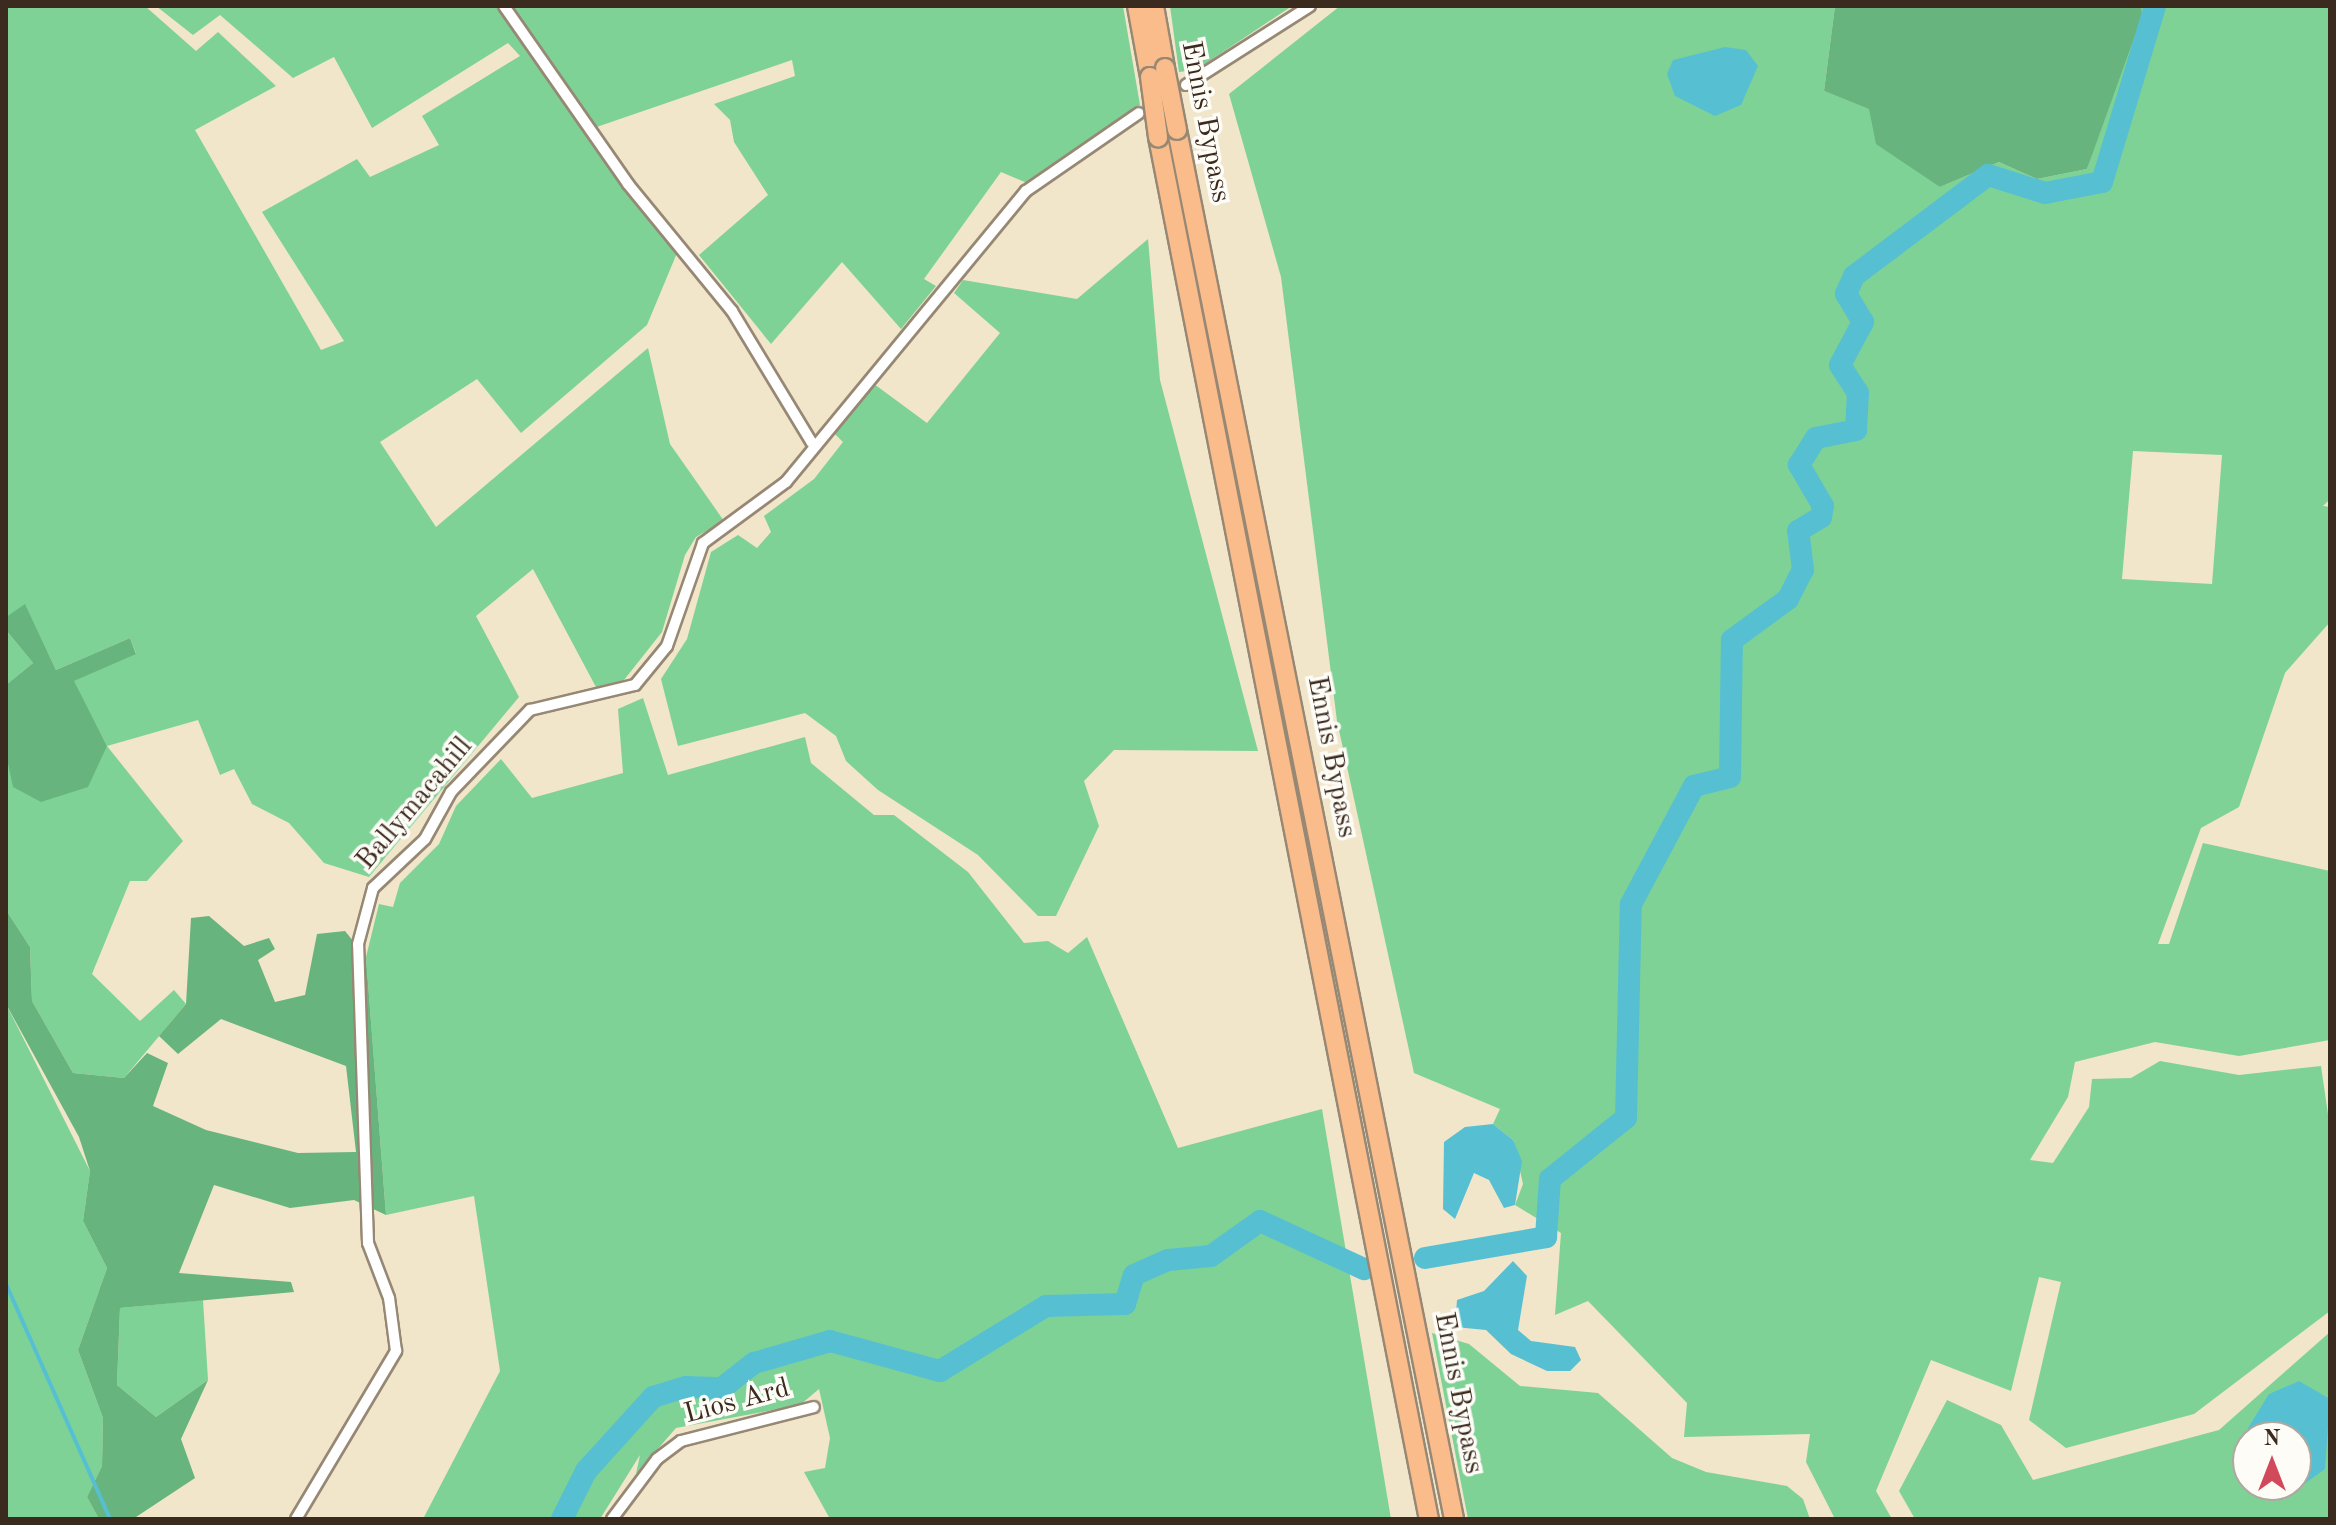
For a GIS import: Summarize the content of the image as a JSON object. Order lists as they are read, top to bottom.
{
  "streets": {
    "highway": ["Ennis Bypass"],
    "street": ["Ballymacahill", "Lios Ard"]
  },
  "north": "top"
}
